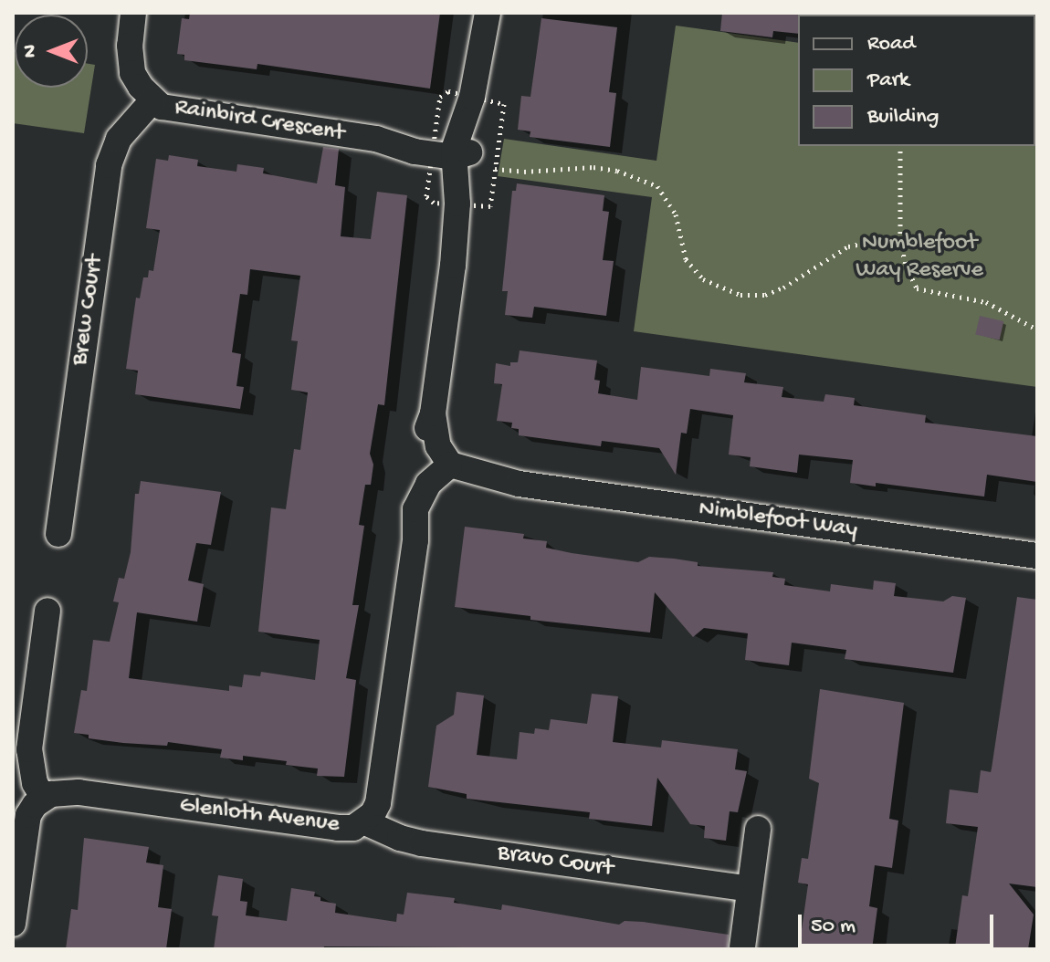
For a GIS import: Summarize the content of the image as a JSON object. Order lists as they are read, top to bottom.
{
  "streets": {
    "street": [
      "Rainbird Crescent",
      "Brew Court",
      "Nimblefoot Way",
      "Glenloth Avenue",
      "Bravo Court"
    ]
  },
  "crossings": [
    ["Rainbird Crescent", "Brew Court"],
    ["Nimblefoot Way", "Glenloth Avenue"],
    ["Glenloth Avenue", "Bravo Court"]
  ],
  "parks": ["Numblefoot Way Reserve"],
  "legend": ["Road", "Park", "Building"],
  "scale_bar": "50 m",
  "north": "left"
}
